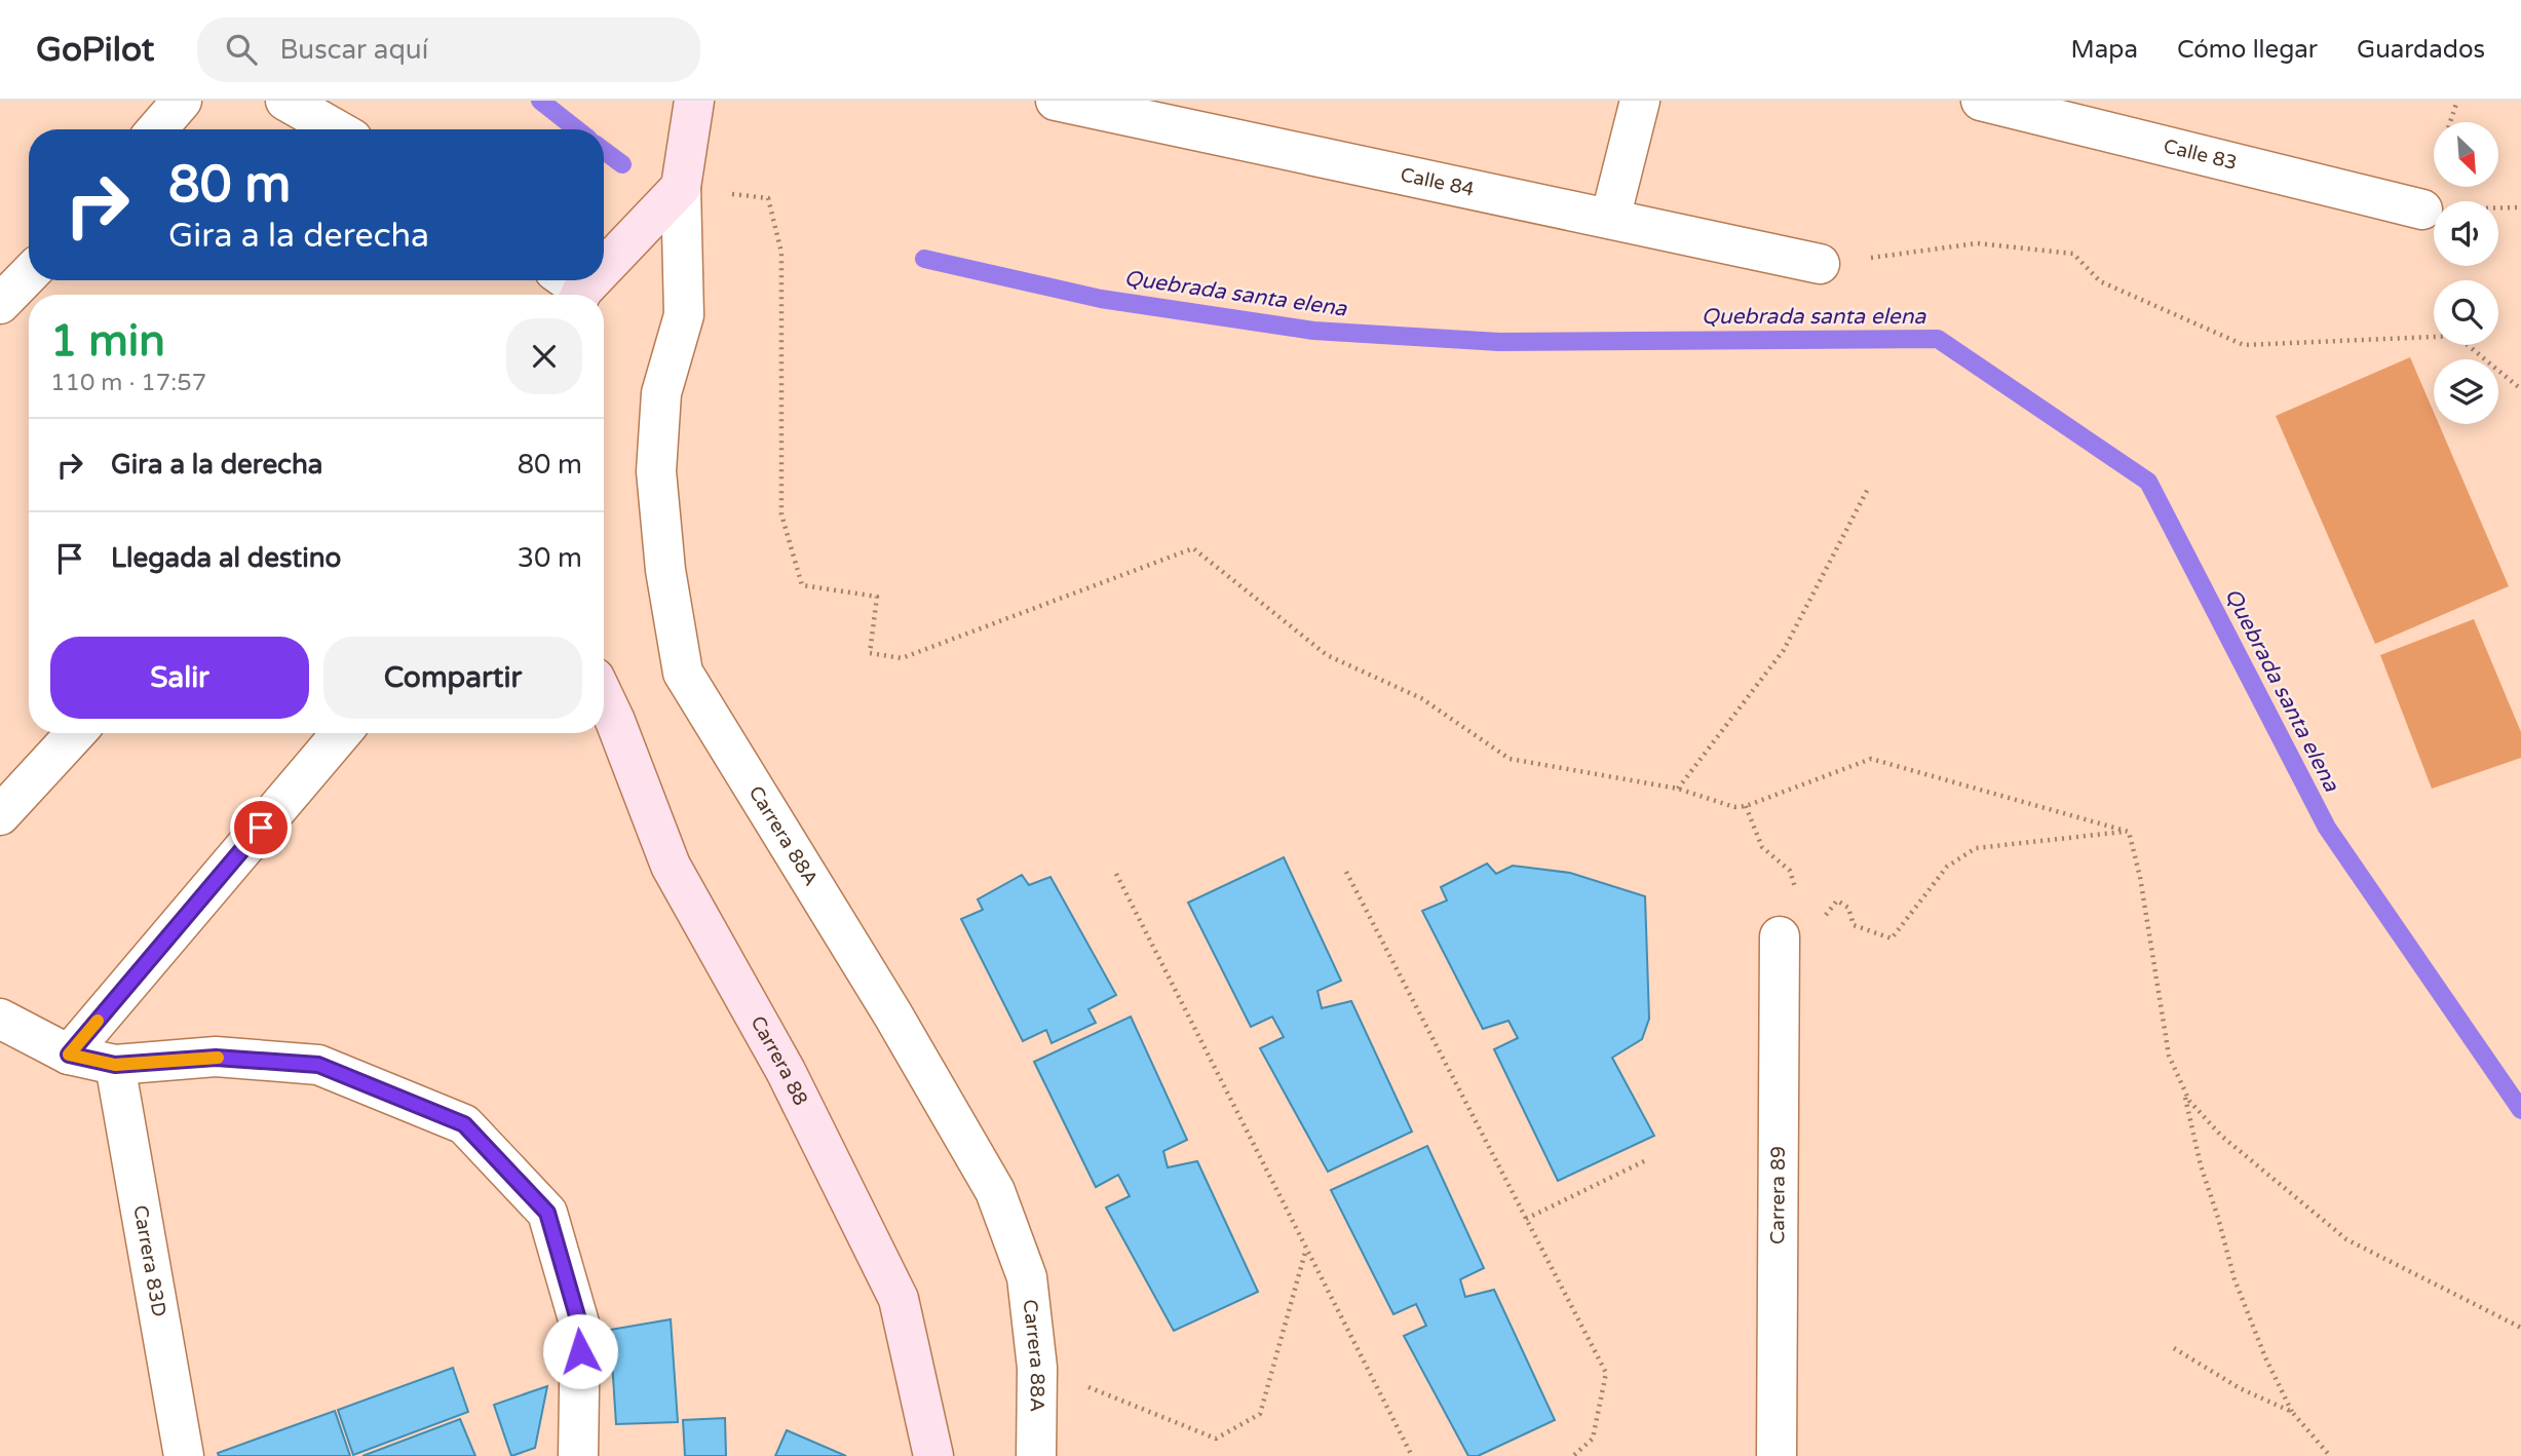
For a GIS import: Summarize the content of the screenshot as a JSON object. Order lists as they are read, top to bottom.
{
  "streets": {
    "street": [
      "Calle 83",
      "Calle 84",
      "Carrera 88A",
      "Carrera 88",
      "Carrera 89",
      "Carrera 83D"
    ]
  },
  "water": ["Quebrada santa elena"],
  "north": "bottom right",
  "page": {
    "header": "GoPilot",
    "search": "Buscar aquí",
    "nav": ["Mapa", "Cómo llegar", "Guardados"],
    "turn": ["80 m", "Gira a la derecha"],
    "heading": ["1 min", "110 m · 17:57"],
    "list": [
      {
        "name": "Gira a la derecha",
        "value": "80 m"
      },
      {
        "name": "Llegada al destino",
        "value": "30 m"
      }
    ],
    "buttons": ["Salir", "Compartir"]
  }
}
